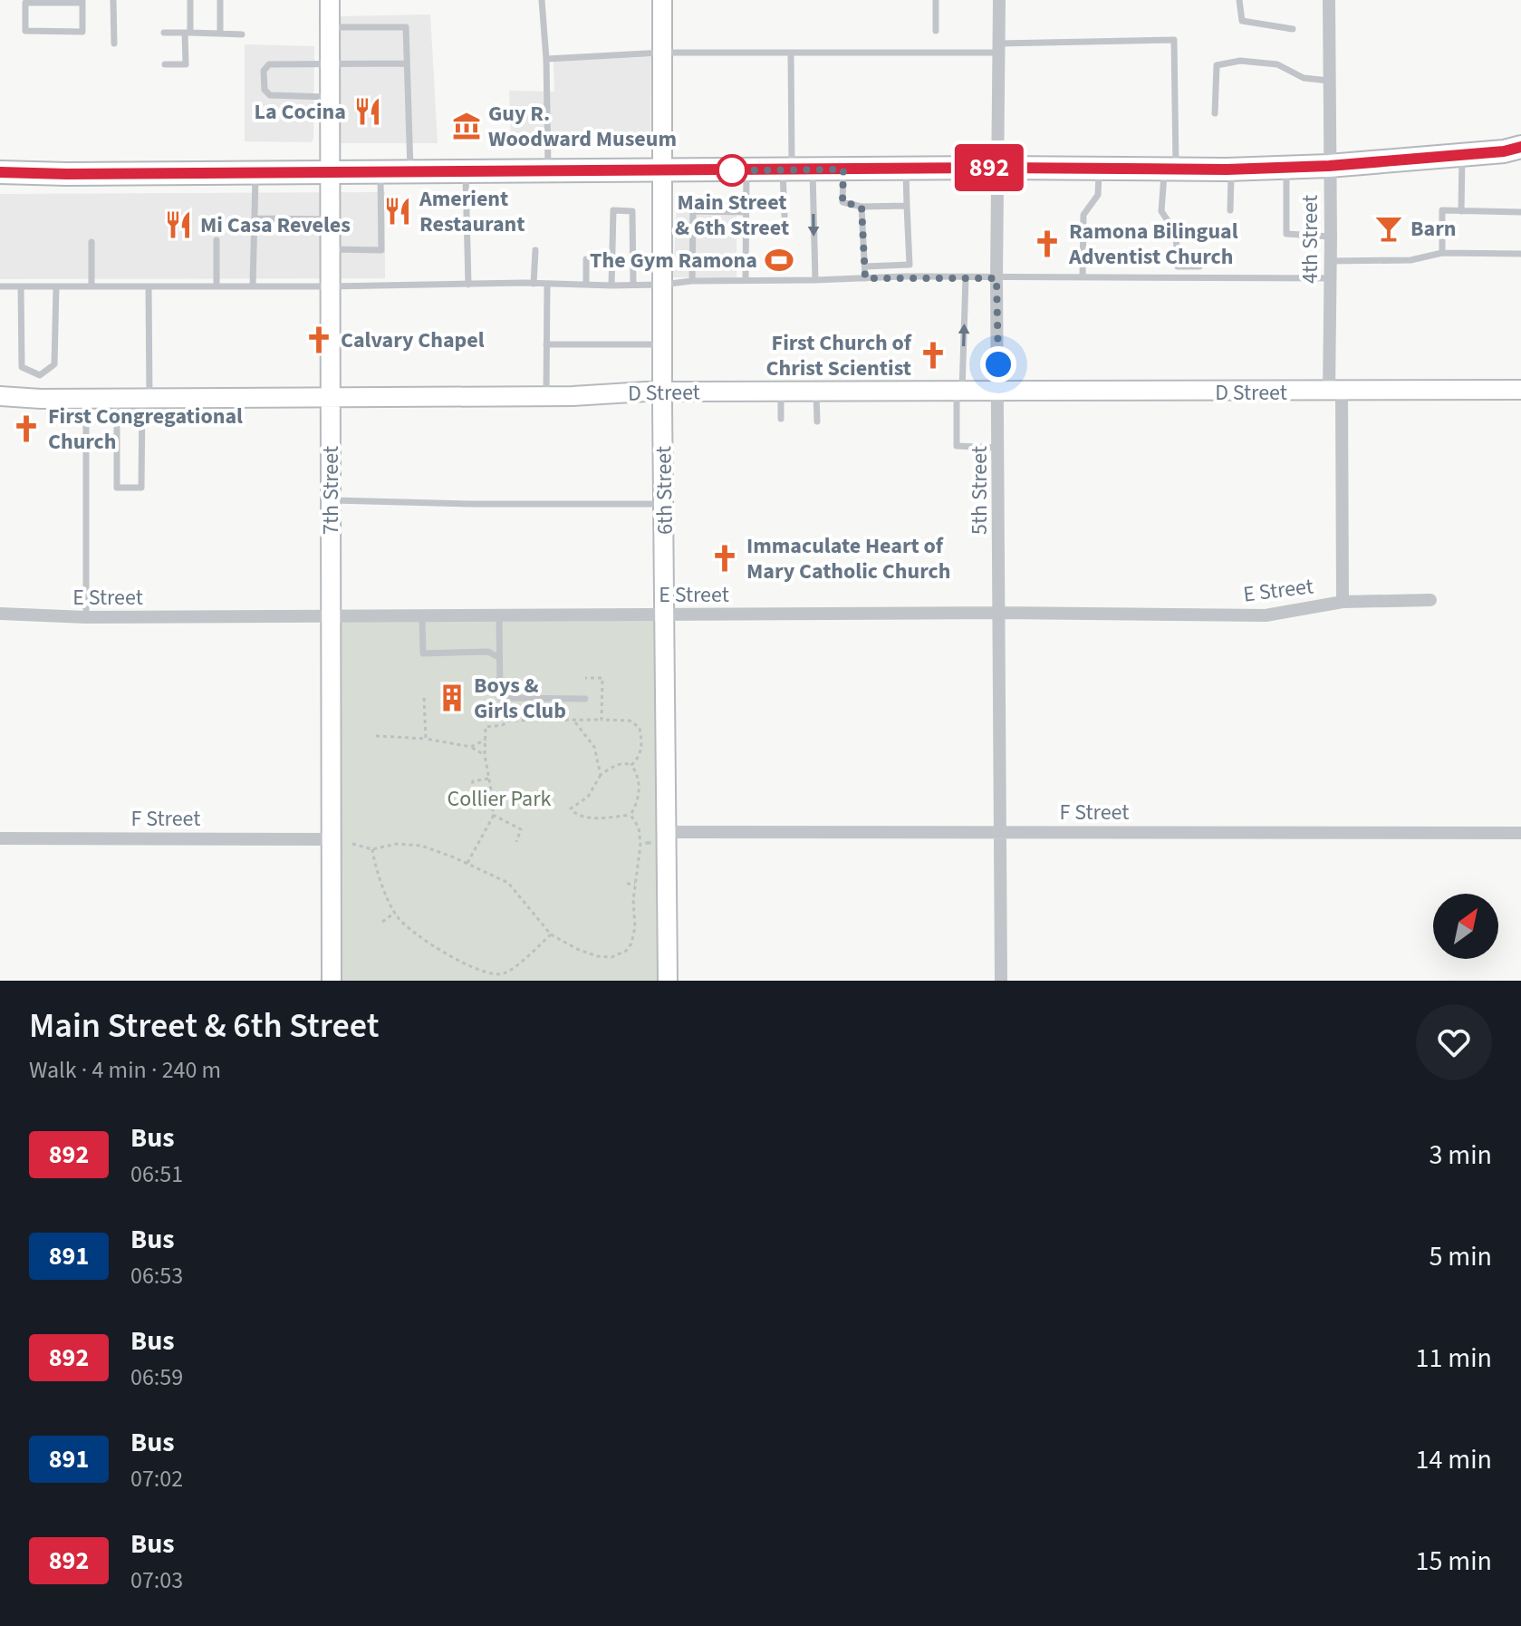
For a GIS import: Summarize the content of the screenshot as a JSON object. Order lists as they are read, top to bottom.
{
  "streets": {
    "street": [
      "4th Street",
      "D Street",
      "7th Street",
      "6th Street",
      "5th Street",
      "E Street",
      "F Street"
    ]
  },
  "crossings": [
    ["4th Street", "D Street"],
    ["4th Street", "E Street"],
    ["D Street", "7th Street"],
    ["D Street", "6th Street"],
    ["D Street", "5th Street"],
    ["7th Street", "E Street"],
    ["7th Street", "F Street"],
    ["6th Street", "E Street"],
    ["6th Street", "F Street"],
    ["5th Street", "E Street"],
    ["5th Street", "F Street"]
  ],
  "parks": ["Collier Park"],
  "places": {
    "restaurant": ["La Cocina", "Amerient Restaurant", "Mi Casa Reveles"],
    "museum": ["Guy R. Woodward Museum"],
    "other": ["Main Street & 6th Street"],
    "bar": ["Barn"],
    "church": [
      "Ramona Bilingual Adventist Church",
      "Calvary Chapel",
      "First Church of Christ Scientist",
      "First Congregational Church",
      "Immaculate Heart of Mary Catholic Church"
    ],
    "sports": ["The Gym Ramona"],
    "building": ["Boys & Girls Club"]
  },
  "lines": ["bus line 892"],
  "north": "top right",
  "page": {
    "on_map": "892",
    "heading": ["Main Street & 6th Street", "Walk · 4 min · 240 m"],
    "list": [
      {
        "mark": "892",
        "name": "Bus",
        "note": "06:51",
        "value": "3 min"
      },
      {
        "mark": "891",
        "name": "Bus",
        "note": "06:53",
        "value": "5 min"
      },
      {
        "mark": "892",
        "name": "Bus",
        "note": "06:59",
        "value": "11 min"
      },
      {
        "mark": "891",
        "name": "Bus",
        "note": "07:02",
        "value": "14 min"
      },
      {
        "mark": "892",
        "name": "Bus",
        "note": "07:03",
        "value": "15 min"
      }
    ]
  }
}
